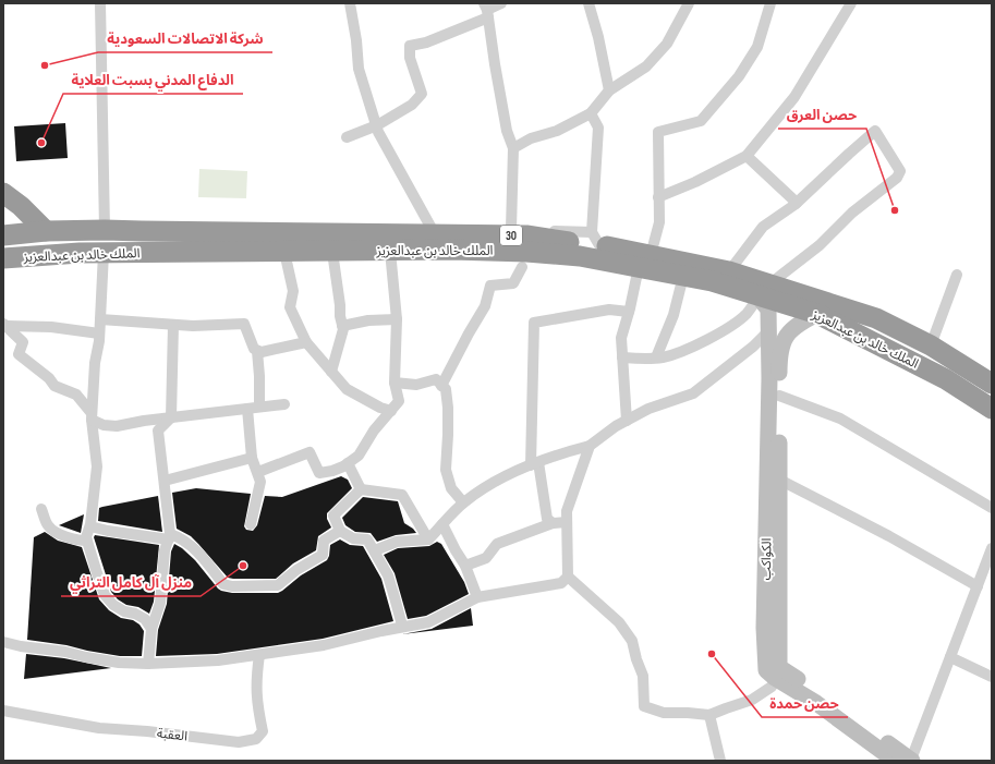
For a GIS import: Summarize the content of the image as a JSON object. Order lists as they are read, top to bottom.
{
  "streets": {
    "highway": ["30", "الملك خالد بن عبدالعزيز"],
    "street": ["الكواكب", "العقبة"]
  },
  "crossings": [
    ["الملك خالد بن عبدالعزيز", "الكواكب"]
  ],
  "places": [
    "شركة الاتصالات السعودية",
    "الدفاع المدني بسبت العلاية",
    "حصن العرق",
    "منزل آل كامل التراثي",
    "حصن حمدة"
  ]
}
